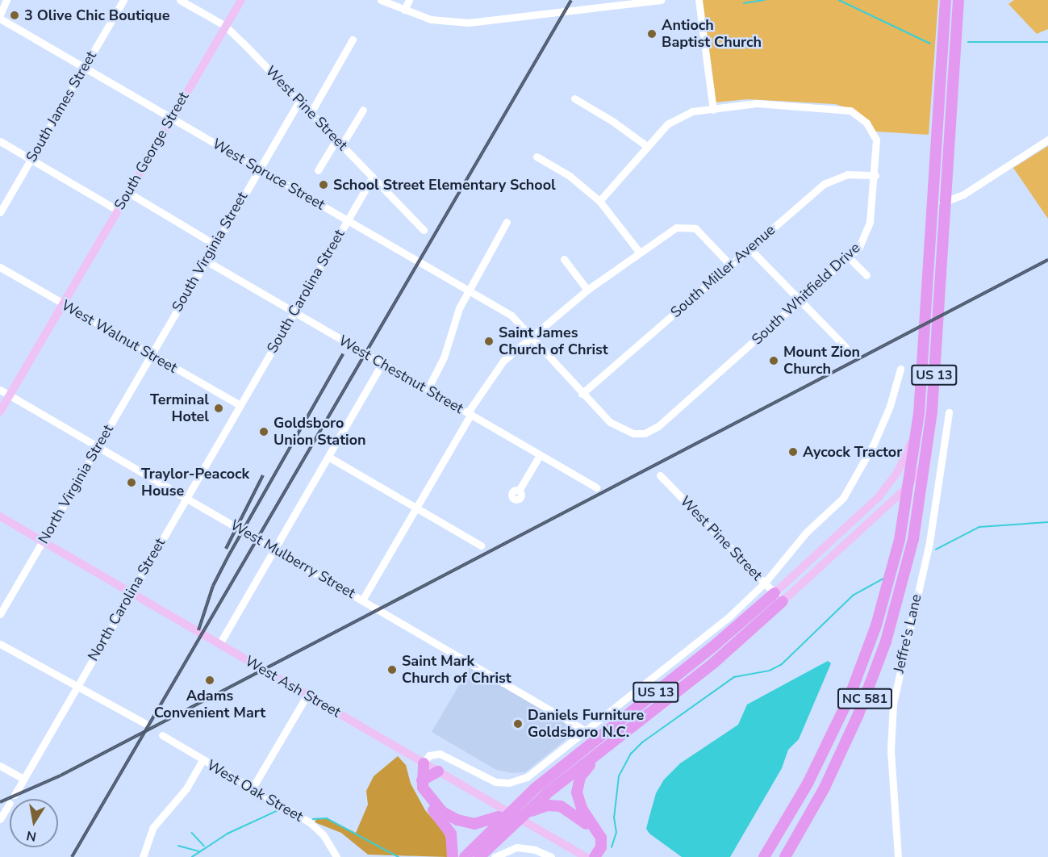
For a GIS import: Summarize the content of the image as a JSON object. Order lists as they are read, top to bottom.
{
  "streets": {
    "highway": ["US 13", "NC 581"],
    "main road": ["South George Street", "West Ash Street"],
    "street": [
      "South James Street",
      "West Pine Street",
      "West Spruce Street",
      "South Virginia Street",
      "South Miller Avenue",
      "South Carolina Street",
      "South Whitfield Drive",
      "West Walnut Street",
      "West Chestnut Street",
      "North Virginia Street",
      "West Mulberry Street",
      "North Carolina Street",
      "Jeffre's Lane",
      "West Oak Street"
    ]
  },
  "crossings": [
    ["South James Street", "West Spruce Street"],
    ["West Pine Street", "South George Street"],
    ["West Pine Street", "South Virginia Street"],
    ["West Pine Street", "South Carolina Street"],
    ["West Pine Street", "US 13"],
    ["South George Street", "West Spruce Street"],
    ["South George Street", "West Walnut Street"],
    ["South George Street", "West Mulberry Street"],
    ["West Spruce Street", "South Virginia Street"],
    ["West Spruce Street", "South Miller Avenue"],
    ["West Spruce Street", "South Carolina Street"],
    ["West Spruce Street", "South Whitfield Drive"],
    ["South Virginia Street", "West Walnut Street"],
    ["South Virginia Street", "West Chestnut Street"],
    ["South Virginia Street", "North Virginia Street"],
    ["South Miller Avenue", "South Whitfield Drive"],
    ["South Carolina Street", "West Walnut Street"],
    ["South Carolina Street", "West Chestnut Street"],
    ["South Carolina Street", "North Carolina Street"],
    ["West Walnut Street", "North Virginia Street"],
    ["West Walnut Street", "North Carolina Street"],
    ["US 13", "NC 581"],
    ["North Virginia Street", "West Mulberry Street"],
    ["North Virginia Street", "West Ash Street"],
    ["West Mulberry Street", "North Carolina Street"],
    ["North Carolina Street", "West Ash Street"]
  ],
  "places": [
    "3 Olive Chic Boutique",
    "Antioch Baptist Church",
    "School Street Elementary School",
    "Saint James Church of Christ",
    "Mount Zion Church",
    "Terminal Hotel",
    "Goldsboro Union Station",
    "Aycock Tractor",
    "Traylor-Peacock House",
    "Saint Mark Church of Christ",
    "Adams Convenient Mart",
    "Daniels Furniture Goldsboro N.C."
  ],
  "north": "bottom"
}
